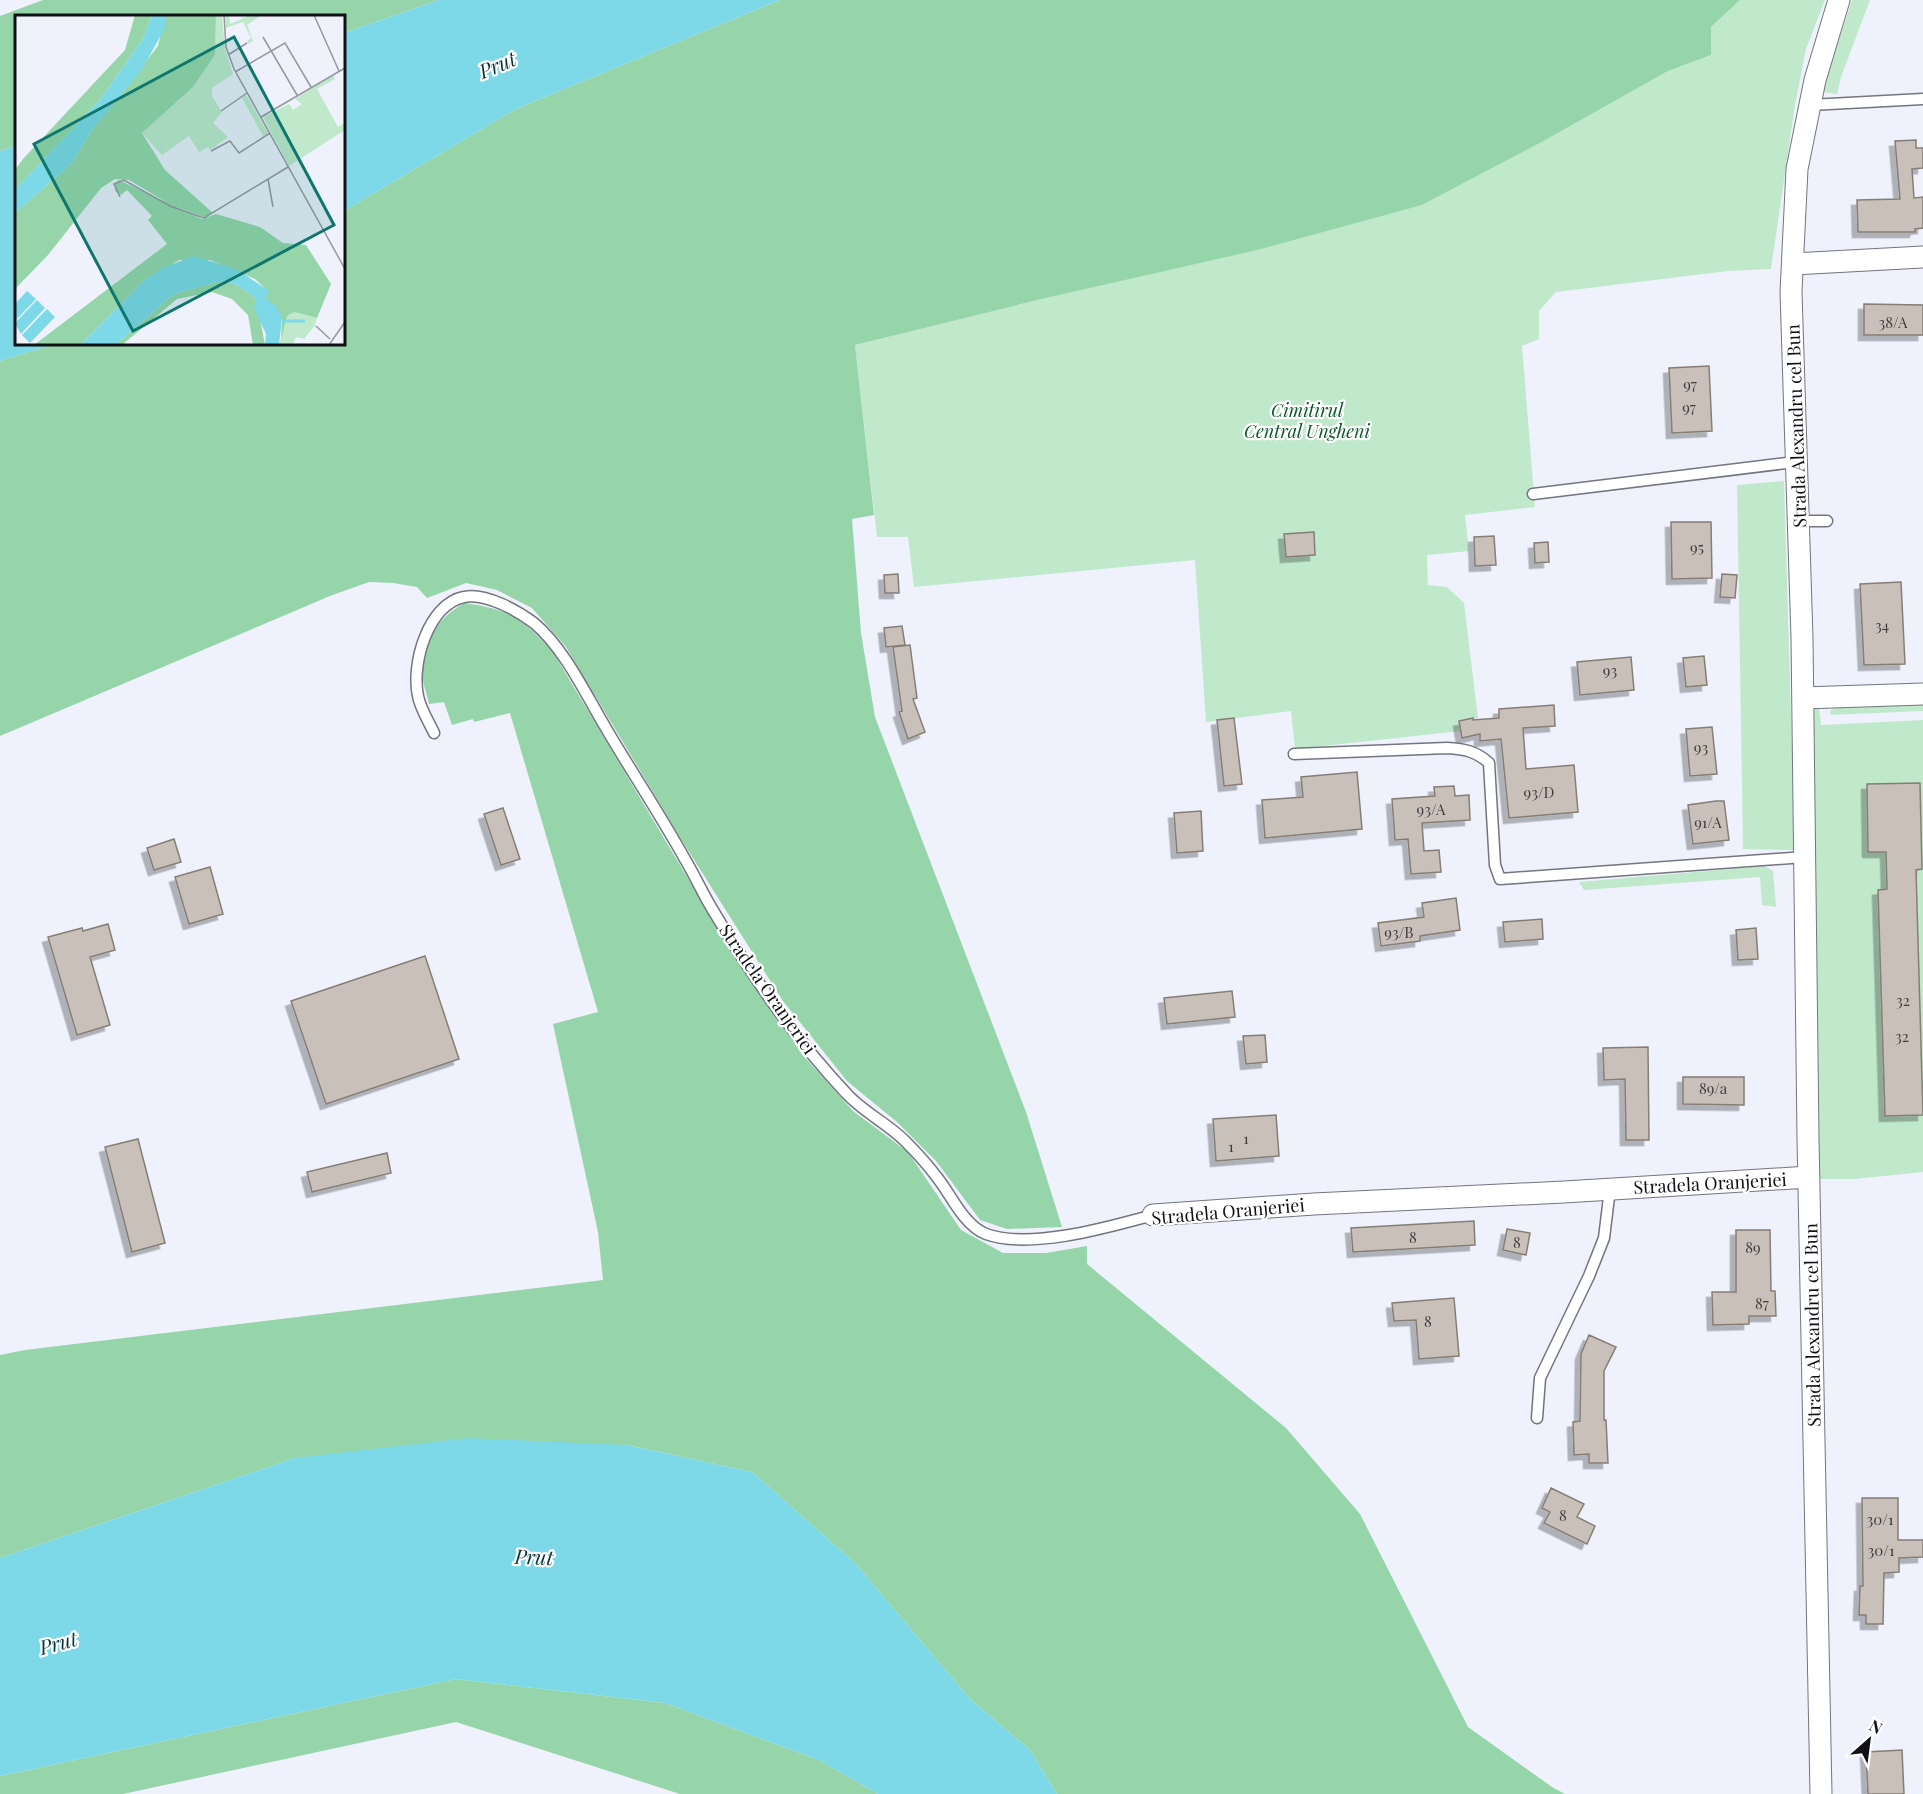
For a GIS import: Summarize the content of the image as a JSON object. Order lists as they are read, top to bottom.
{
  "streets": {
    "street": ["Strada Alexandru cel Bun", "Stradela Oranjeriei"]
  },
  "crossings": [
    ["Strada Alexandru cel Bun", "Stradela Oranjeriei"]
  ],
  "water": ["Prut"],
  "parks": ["Cimitirul Central Ungheni"],
  "house_numbers": [
    "38/A",
    "97",
    "97",
    "95",
    "34",
    "93",
    "93",
    "93/D",
    "93/A",
    "91/A",
    "93/B",
    "32",
    "32",
    "89/a",
    "1",
    "1",
    "8",
    "8",
    "89",
    "87",
    "8",
    "8",
    "30/1",
    "30/1"
  ],
  "north": "top right"
}
